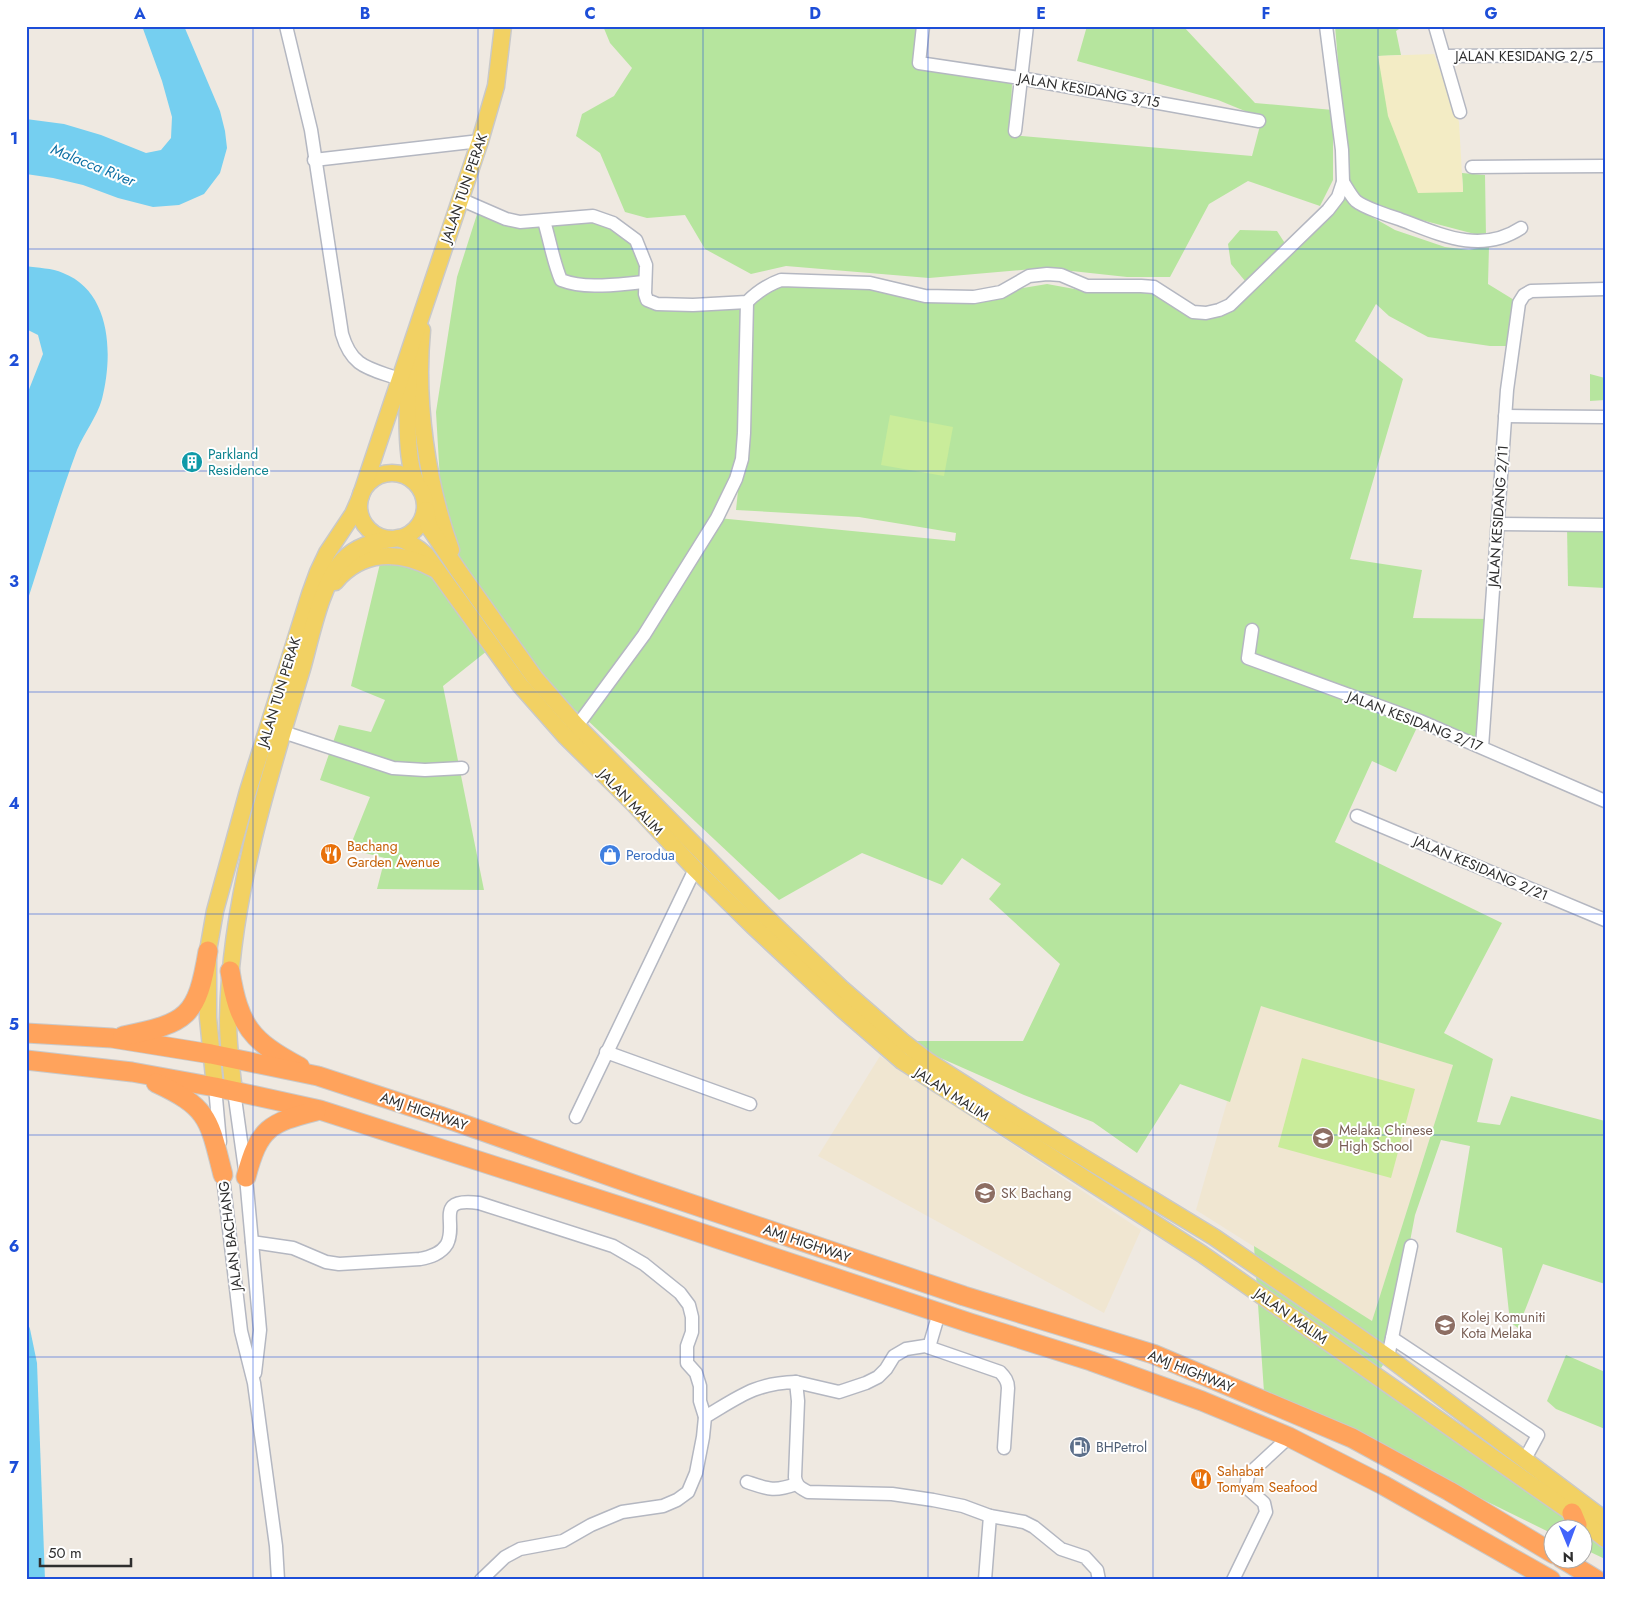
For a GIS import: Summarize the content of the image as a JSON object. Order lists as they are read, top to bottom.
{
  "streets": {
    "highway": ["AMJ HIGHWAY"],
    "main road": ["JALAN TUN PERAK", "JALAN MALIM"],
    "street": [
      "JALAN KESIDANG 2/5",
      "JALAN KESIDANG 3/15",
      "JALAN KESIDANG 2/11",
      "JALAN KESIDANG 2/17",
      "JALAN KESIDANG 2/21",
      "JALAN BACHANG"
    ]
  },
  "crossings": [
    ["JALAN TUN PERAK", "JALAN MALIM"],
    ["JALAN TUN PERAK", "AMJ HIGHWAY"],
    ["JALAN TUN PERAK", "JALAN BACHANG"],
    ["JALAN KESIDANG 2/11", "JALAN KESIDANG 2/17"],
    ["AMJ HIGHWAY", "JALAN BACHANG"]
  ],
  "water": ["Malacca River"],
  "places": {
    "building": ["Parkland Residence"],
    "restaurant": ["Bachang Garden Avenue", "Sahabat Tomyam Seafood"],
    "shop": ["Perodua"],
    "school or university": ["Melaka Chinese High School", "SK Bachang", "Kolej Komuniti Kota Melaka"],
    "fuel station": ["BHPetrol"]
  },
  "scale_bar": "50 m",
  "north": "bottom",
  "grid": {
    "columns": [
      "A",
      "B",
      "C",
      "D",
      "E",
      "F",
      "G"
    ],
    "rows": [
      "1",
      "2",
      "3",
      "4",
      "5",
      "6",
      "7"
    ]
  }
}
